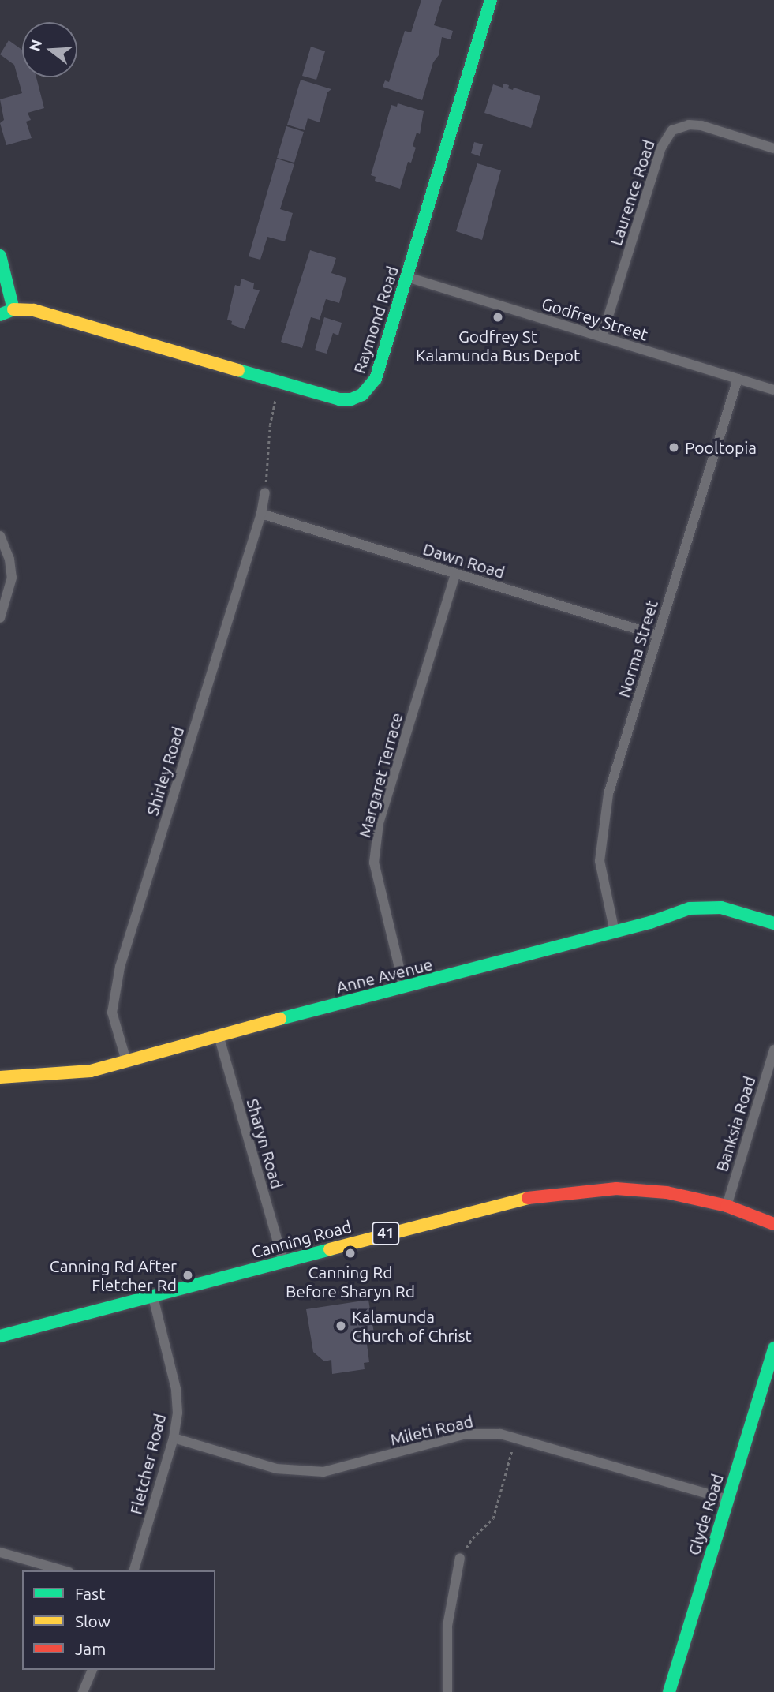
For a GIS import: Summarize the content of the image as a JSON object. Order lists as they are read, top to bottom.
{
  "streets": {
    "street": [
      "Laurence Road",
      "Godfrey Street",
      "Raymond Road",
      "Dawn Road",
      "Norma Street",
      "Shirley Road",
      "Margaret Terrace",
      "Anne Avenue",
      "Banksia Road",
      "Sharyn Road",
      "41",
      "Canning Road",
      "Mileti Road",
      "Fletcher Road",
      "Glyde Road"
    ]
  },
  "crossings": [
    ["Laurence Road", "Godfrey Street"],
    ["Godfrey Street", "Raymond Road"],
    ["Godfrey Street", "Norma Street"],
    ["Dawn Road", "Norma Street"],
    ["Dawn Road", "Shirley Road"],
    ["Dawn Road", "Margaret Terrace"],
    ["Norma Street", "Anne Avenue"],
    ["Shirley Road", "Anne Avenue"],
    ["Margaret Terrace", "Anne Avenue"],
    ["Anne Avenue", "Sharyn Road"],
    ["Banksia Road", "Canning Road"],
    ["Sharyn Road", "Canning Road"],
    ["Canning Road", "Fletcher Road"],
    ["Mileti Road", "Fletcher Road"],
    ["Mileti Road", "Glyde Road"]
  ],
  "places": [
    "Godfrey St Kalamunda Bus Depot",
    "Pooltopia",
    "Canning Rd Before Sharyn Rd",
    "Canning Rd After Fletcher Rd",
    "Kalamunda Church of Christ"
  ],
  "legend": ["Fast", "Slow", "Jam"],
  "north": "left"
}
